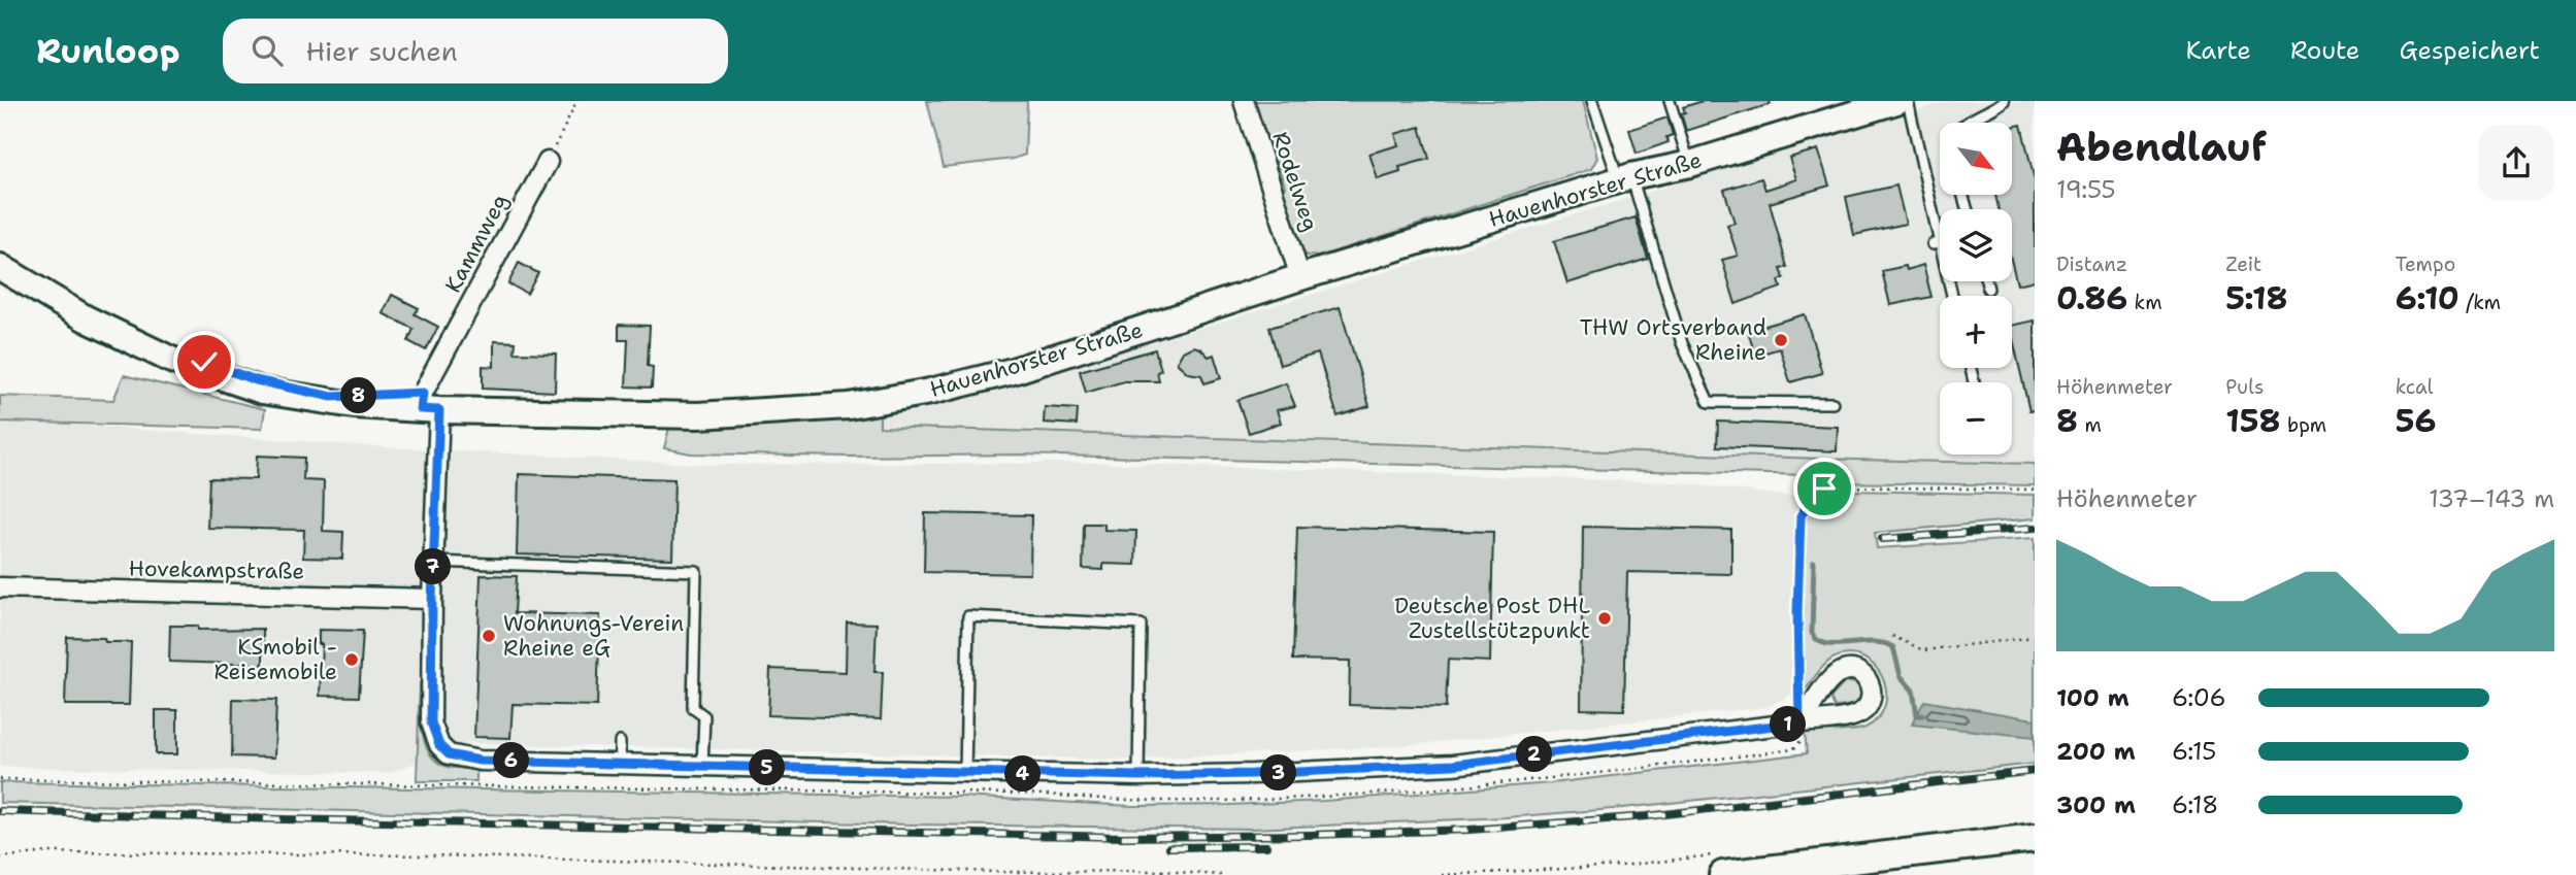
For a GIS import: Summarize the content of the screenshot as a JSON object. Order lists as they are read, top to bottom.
{
  "streets": {
    "street": [
      "Rodelweg",
      "Hauenhorster Straße",
      "Kammweg",
      "Hovekampstraße"
    ]
  },
  "crossings": [
    ["Rodelweg", "Hauenhorster Straße"],
    ["Hauenhorster Straße", "Kammweg"],
    ["Kammweg", "Hovekampstraße"]
  ],
  "places": [
    "THW Ortsverband Rheine",
    "Deutsche Post DHL Zustellstützpunkt",
    "Wohnungs-Verein Rheine eG",
    "KSmobil - Reisemobile"
  ],
  "north": "bottom right",
  "page": {
    "header": "Runloop",
    "search": "Hier suchen",
    "nav": ["Karte", "Route", "Gespeichert"],
    "heading": ["Abendlauf", "19:55"],
    "map_buttons": ["+", "−"],
    "stats": [
      ["Distanz", "0.86 km"],
      ["Zeit", "5:18"],
      ["Tempo", "6:10 /km"],
      ["Höhenmeter", "8 m"],
      ["Puls", "158 bpm"],
      ["kcal", "56"]
    ],
    "pins": [
      "8",
      "7",
      "1",
      "2",
      "6",
      "5",
      "3",
      "4"
    ],
    "chart": ["Höhenmeter", "137–143 m"],
    "list": [
      {
        "name": "100 m",
        "note": "6:06"
      },
      {
        "name": "200 m",
        "note": "6:15"
      },
      {
        "name": "300 m",
        "note": "6:18"
      }
    ]
  }
}
